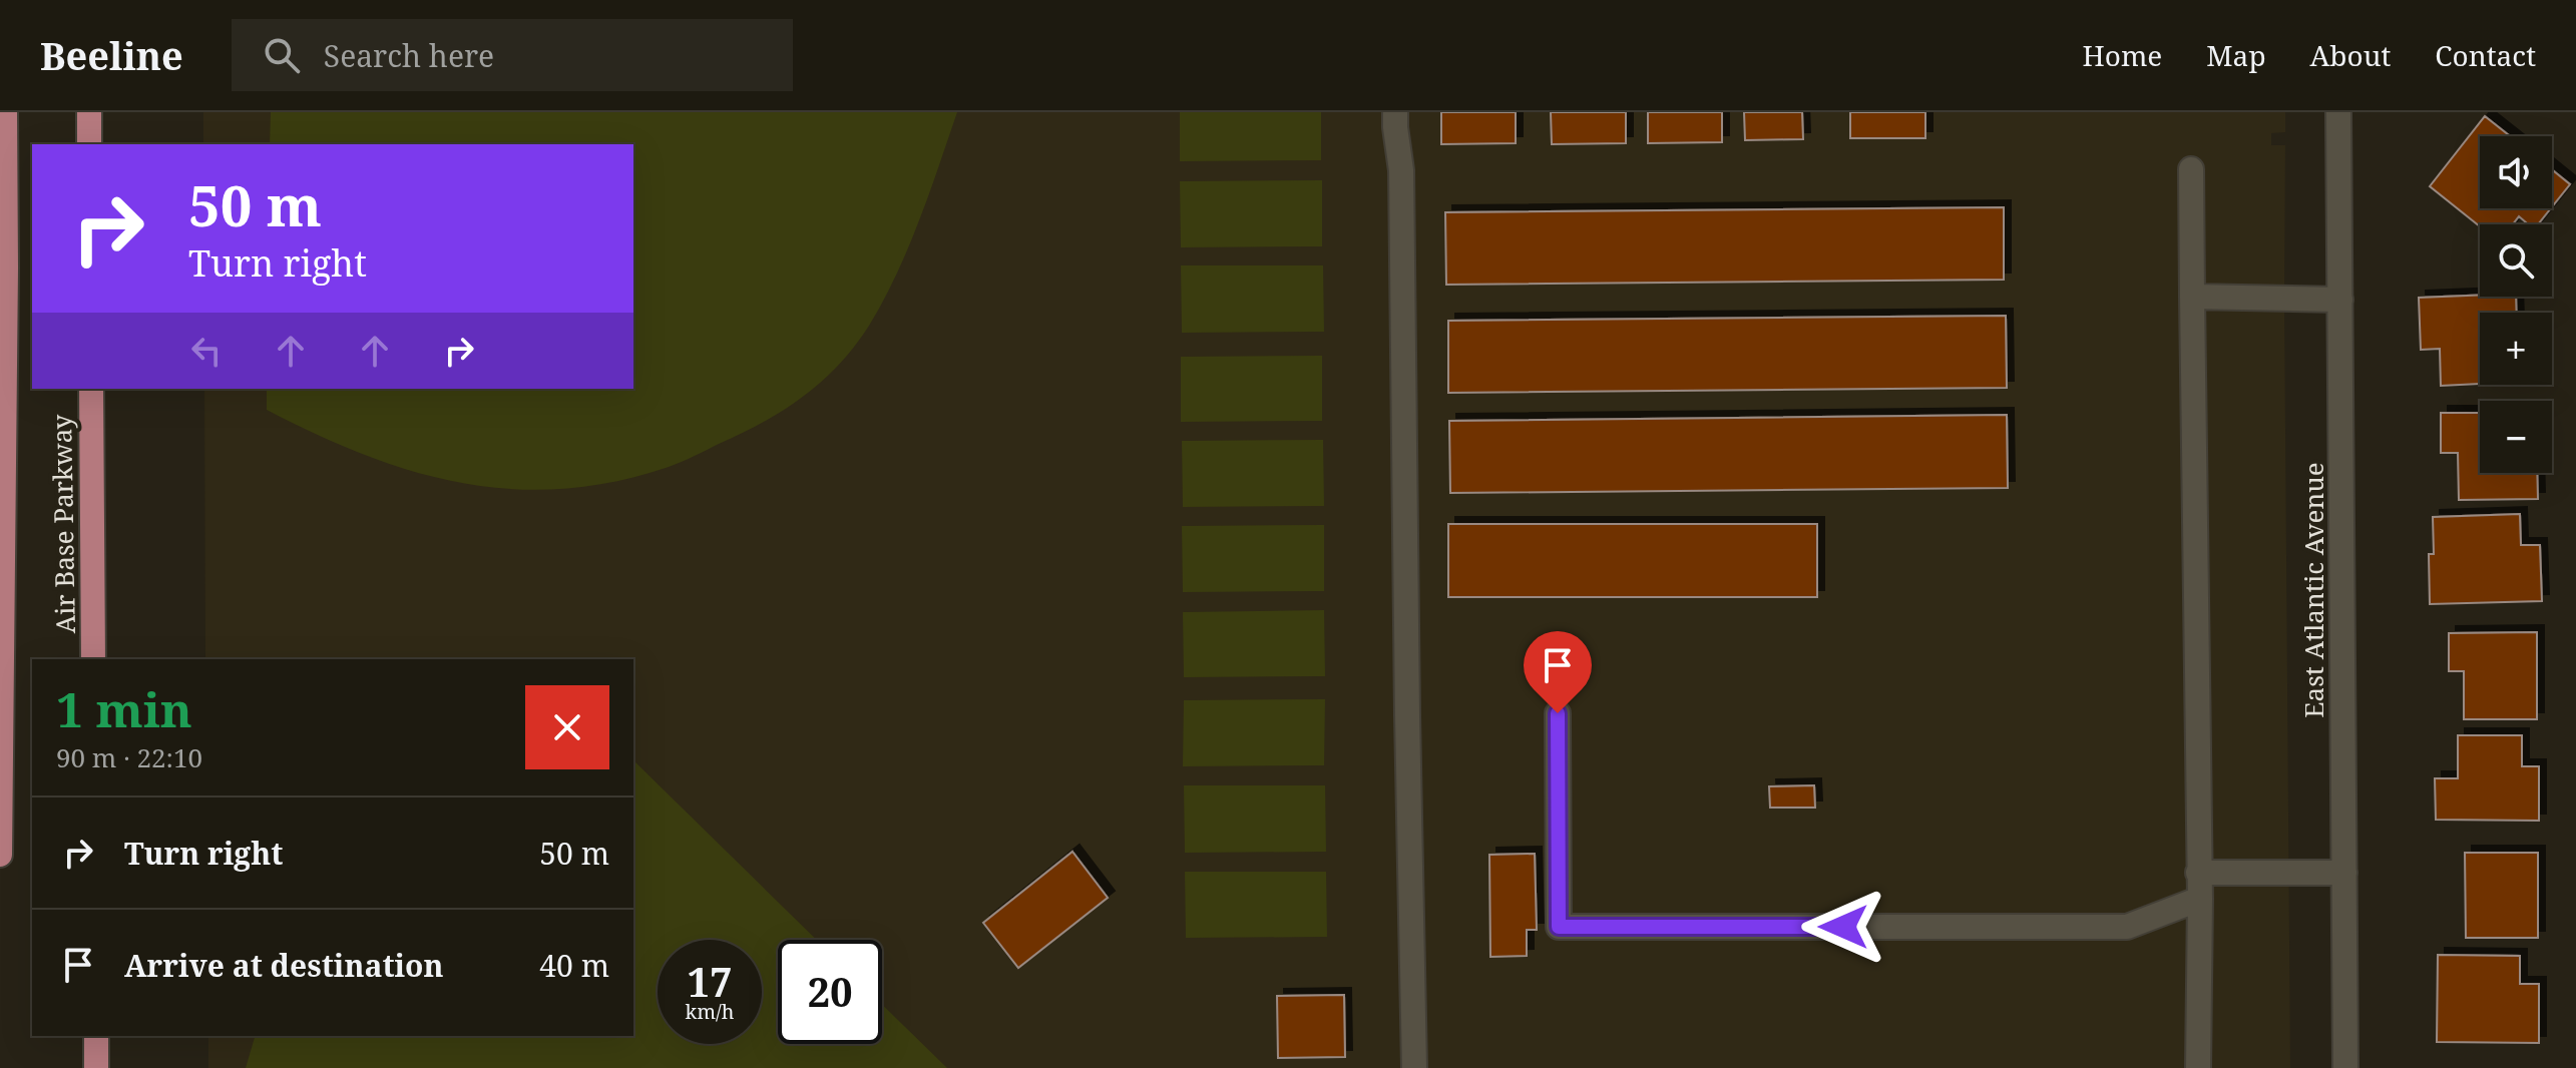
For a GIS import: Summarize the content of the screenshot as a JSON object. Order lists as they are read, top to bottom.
{
  "streets": {
    "main road": ["Air Base Parkway"],
    "street": ["East Atlantic Avenue"]
  },
  "page": {
    "header": "Beeline",
    "search": "Search here",
    "nav": [
      "Home",
      "Map",
      "About",
      "Contact"
    ],
    "map_buttons": ["+", "−"],
    "turn": ["50 m", "Turn right"],
    "heading": ["1 min", "90 m · 22:10"],
    "list": [
      {
        "name": "Turn right",
        "value": "50 m"
      },
      {
        "name": "Arrive at destination",
        "value": "40 m"
      }
    ],
    "speed": "17 km/h",
    "limit": "20"
  }
}
